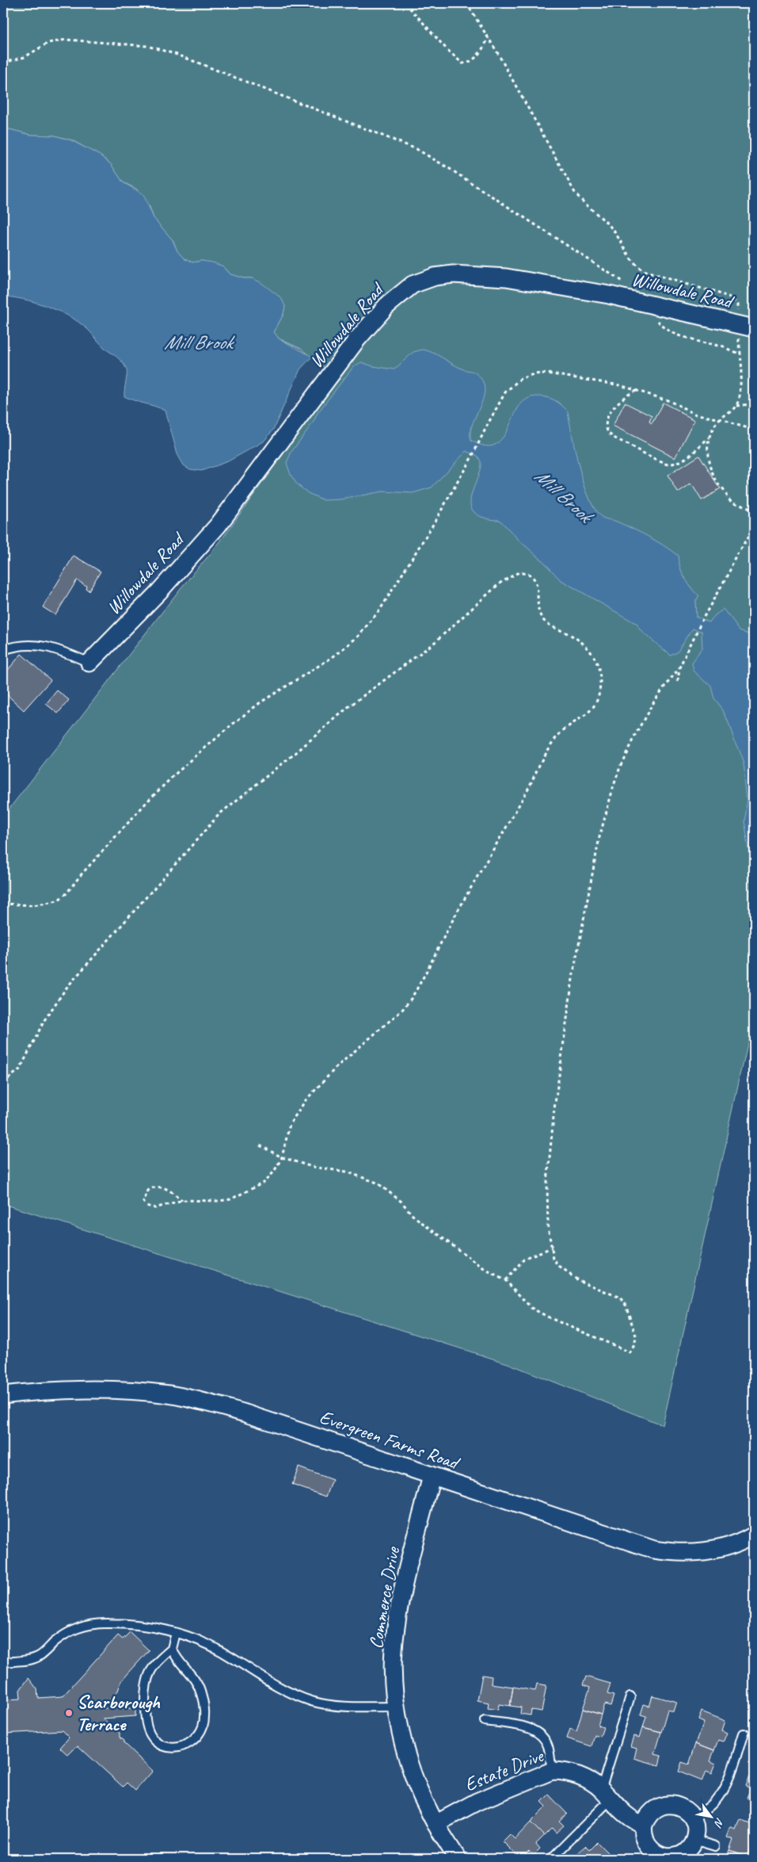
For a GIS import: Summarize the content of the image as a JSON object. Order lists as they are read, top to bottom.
{
  "streets": {
    "street": [
      "Willowdale Road",
      "Evergreen Farms Road",
      "Commerce Drive",
      "Estate Drive"
    ]
  },
  "crossings": [
    ["Evergreen Farms Road", "Commerce Drive"],
    ["Commerce Drive", "Estate Drive"]
  ],
  "water": ["Mill Brook"],
  "places": ["Scarborough Terrace"],
  "north": "bottom right"
}
